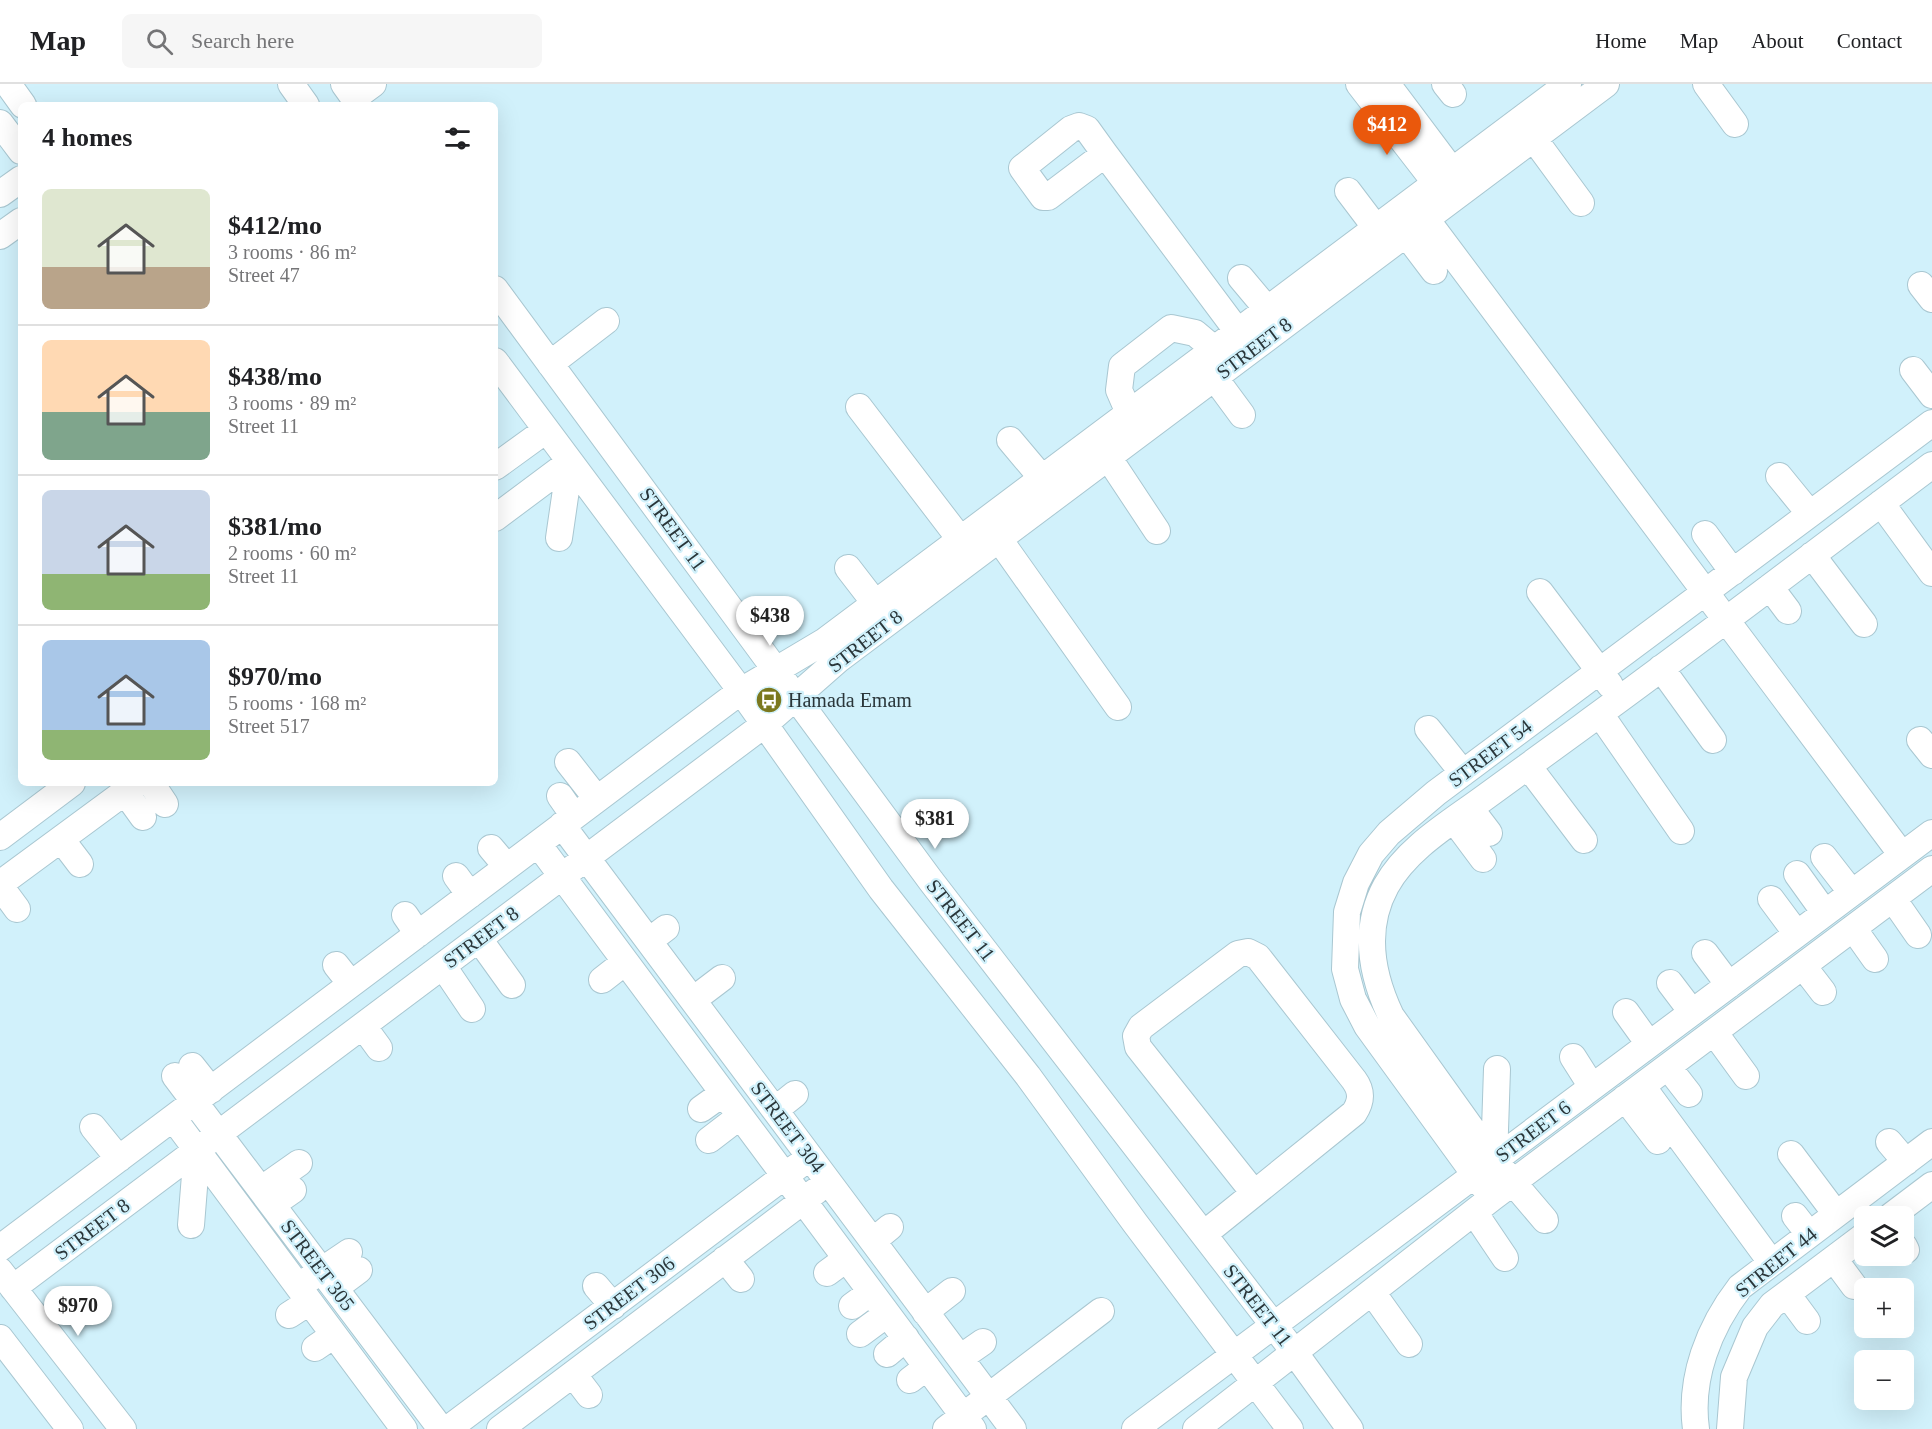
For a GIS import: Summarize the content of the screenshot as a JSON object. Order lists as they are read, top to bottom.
{
  "streets": {
    "street": [
      "STREET 8",
      "STREET 11",
      "STREET 54",
      "STREET 304",
      "STREET 6",
      "STREET 44",
      "STREET 305",
      "STREET 306"
    ]
  },
  "crossings": [
    ["STREET 8", "STREET 11"],
    ["STREET 8", "STREET 304"],
    ["STREET 8", "STREET 305"],
    ["STREET 11", "STREET 6"],
    ["STREET 54", "STREET 6"],
    ["STREET 304", "STREET 306"]
  ],
  "places": {
    "bus stop": ["Hamada Emam"]
  },
  "page": {
    "header": "Map",
    "search": "Search here",
    "nav": [
      "Home",
      "Map",
      "About",
      "Contact"
    ],
    "heading": "4 homes",
    "price": [
      "$412",
      "$438",
      "$381",
      "$970"
    ],
    "list": [
      {
        "name": "$412/mo",
        "note": "3 rooms · 86 m² · Street 47"
      },
      {
        "name": "$438/mo",
        "note": "3 rooms · 89 m² · Street 11"
      },
      {
        "name": "$381/mo",
        "note": "2 rooms · 60 m² · Street 11"
      },
      {
        "name": "$970/mo",
        "note": "5 rooms · 168 m² · Street 517"
      }
    ],
    "map_buttons": ["+", "−"]
  }
}
